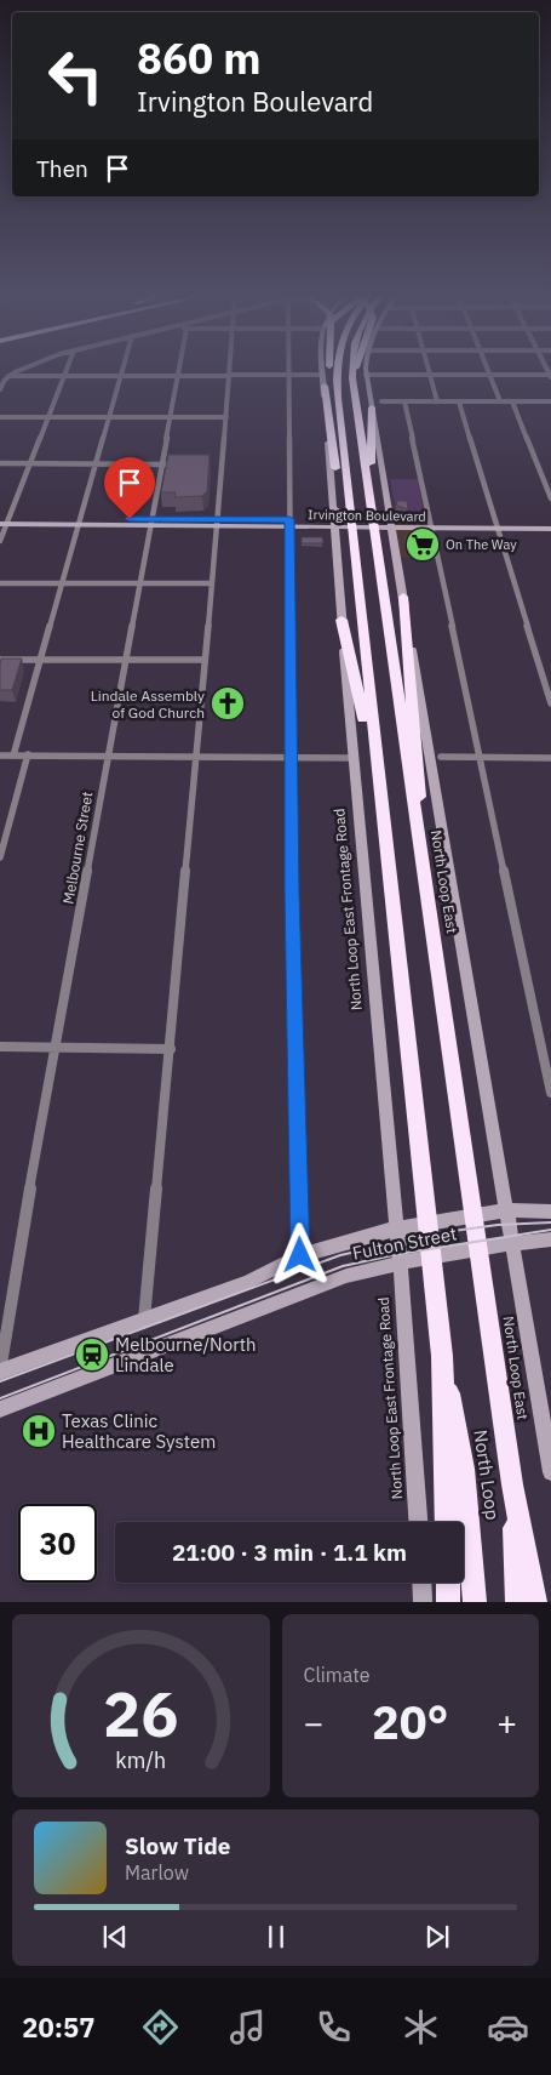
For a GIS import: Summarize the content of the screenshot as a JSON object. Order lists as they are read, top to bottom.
{
  "streets": {
    "highway": ["North Loop East", "North Loop"],
    "main road": ["Irvington Boulevard", "North Loop East Frontage Road", "Fulton Street"],
    "street": ["Melbourne Street"]
  },
  "crossings": [
    ["Irvington Boulevard", "Melbourne Street"],
    ["Irvington Boulevard", "North Loop East Frontage Road"],
    ["Melbourne Street", "Fulton Street"],
    ["North Loop East", "North Loop"],
    ["North Loop East Frontage Road", "Fulton Street"]
  ],
  "places": {
    "supermarket": ["On The Way"],
    "church": ["Lindale Assembly of God Church"],
    "station": ["Melbourne/North Lindale"],
    "hospital": ["Texas Clinic Healthcare System"]
  },
  "page": {
    "turn": ["860 m", "Irvington Boulevard"],
    "then": "Then",
    "limit": "30",
    "trip": "21:00 · 3 min · 1.1 km",
    "tile": "Climate",
    "heat": ["−", "20°", "+"],
    "song": ["Slow Tide", "Marlow"],
    "tabs": "20:57",
    "gauge": ["26", "km/h"]
  }
}
